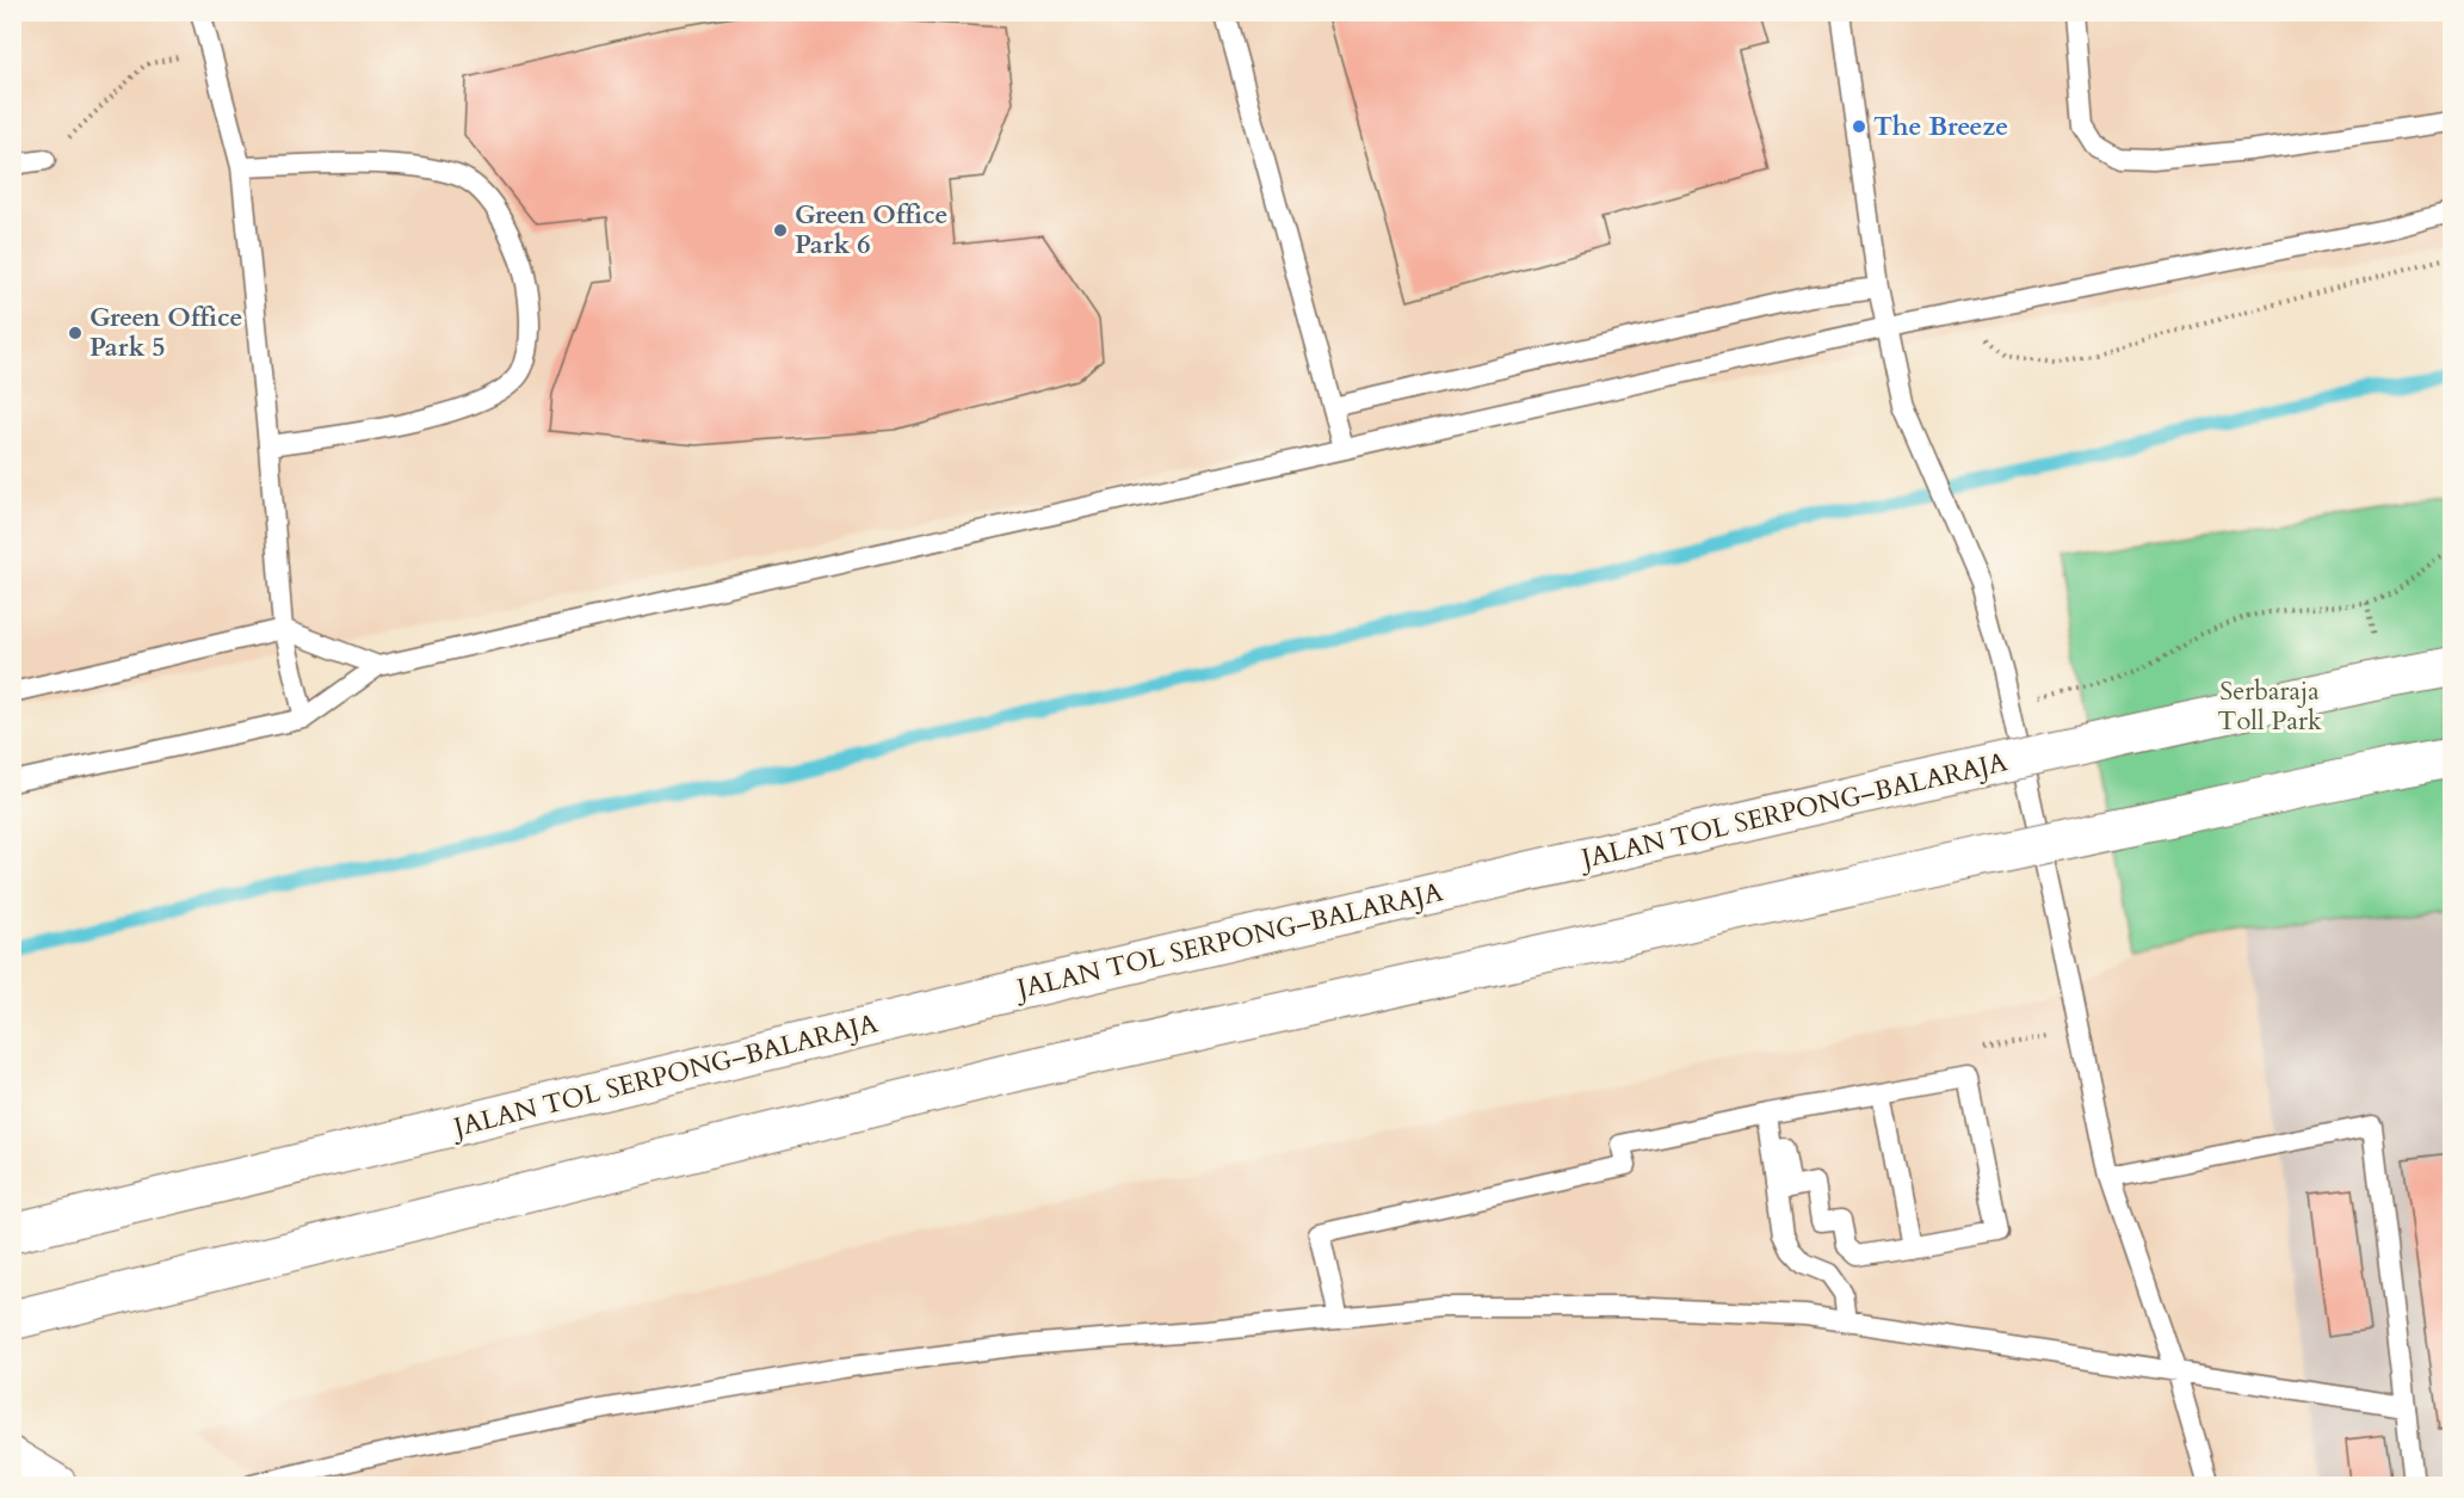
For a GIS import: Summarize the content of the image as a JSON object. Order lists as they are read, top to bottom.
{
  "streets": {
    "main road": ["JALAN TOL SERPONG–BALARAJA"]
  },
  "parks": ["Serbaraja Toll Park"],
  "places": ["The Breeze", "Green Office Park 6", "Green Office Park 5"]
}
